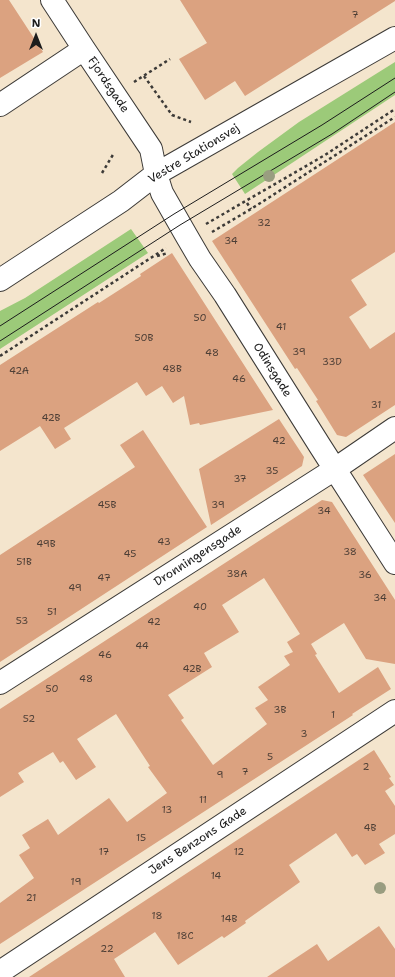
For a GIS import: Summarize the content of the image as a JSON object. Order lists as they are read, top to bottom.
{
  "streets": {
    "street": [
      "Fjordsgade",
      "Vestre Stationsvej",
      "Odinsgade",
      "Dronningensgade",
      "Jens Benzons Gade"
    ]
  },
  "crossings": [
    ["Fjordsgade", "Vestre Stationsvej"],
    ["Fjordsgade", "Odinsgade"],
    ["Vestre Stationsvej", "Odinsgade"],
    ["Odinsgade", "Dronningensgade"]
  ],
  "house_numbers": [
    "7",
    "32",
    "34",
    "50",
    "41",
    "50B",
    "39",
    "48",
    "33D",
    "48B",
    "42A",
    "46",
    "31",
    "42B",
    "42",
    "35",
    "37",
    "45B",
    "39",
    "34",
    "43",
    "49B",
    "38",
    "45",
    "51B",
    "38A",
    "36",
    "47",
    "49",
    "34",
    "40",
    "51",
    "53",
    "42",
    "44",
    "46",
    "42B",
    "48",
    "50",
    "3B",
    "1",
    "52",
    "3",
    "5",
    "2",
    "7",
    "9",
    "11",
    "13",
    "4B",
    "15",
    "17",
    "12",
    "14",
    "19",
    "21",
    "18",
    "14B",
    "18C",
    "22"
  ],
  "north": "top"
}
